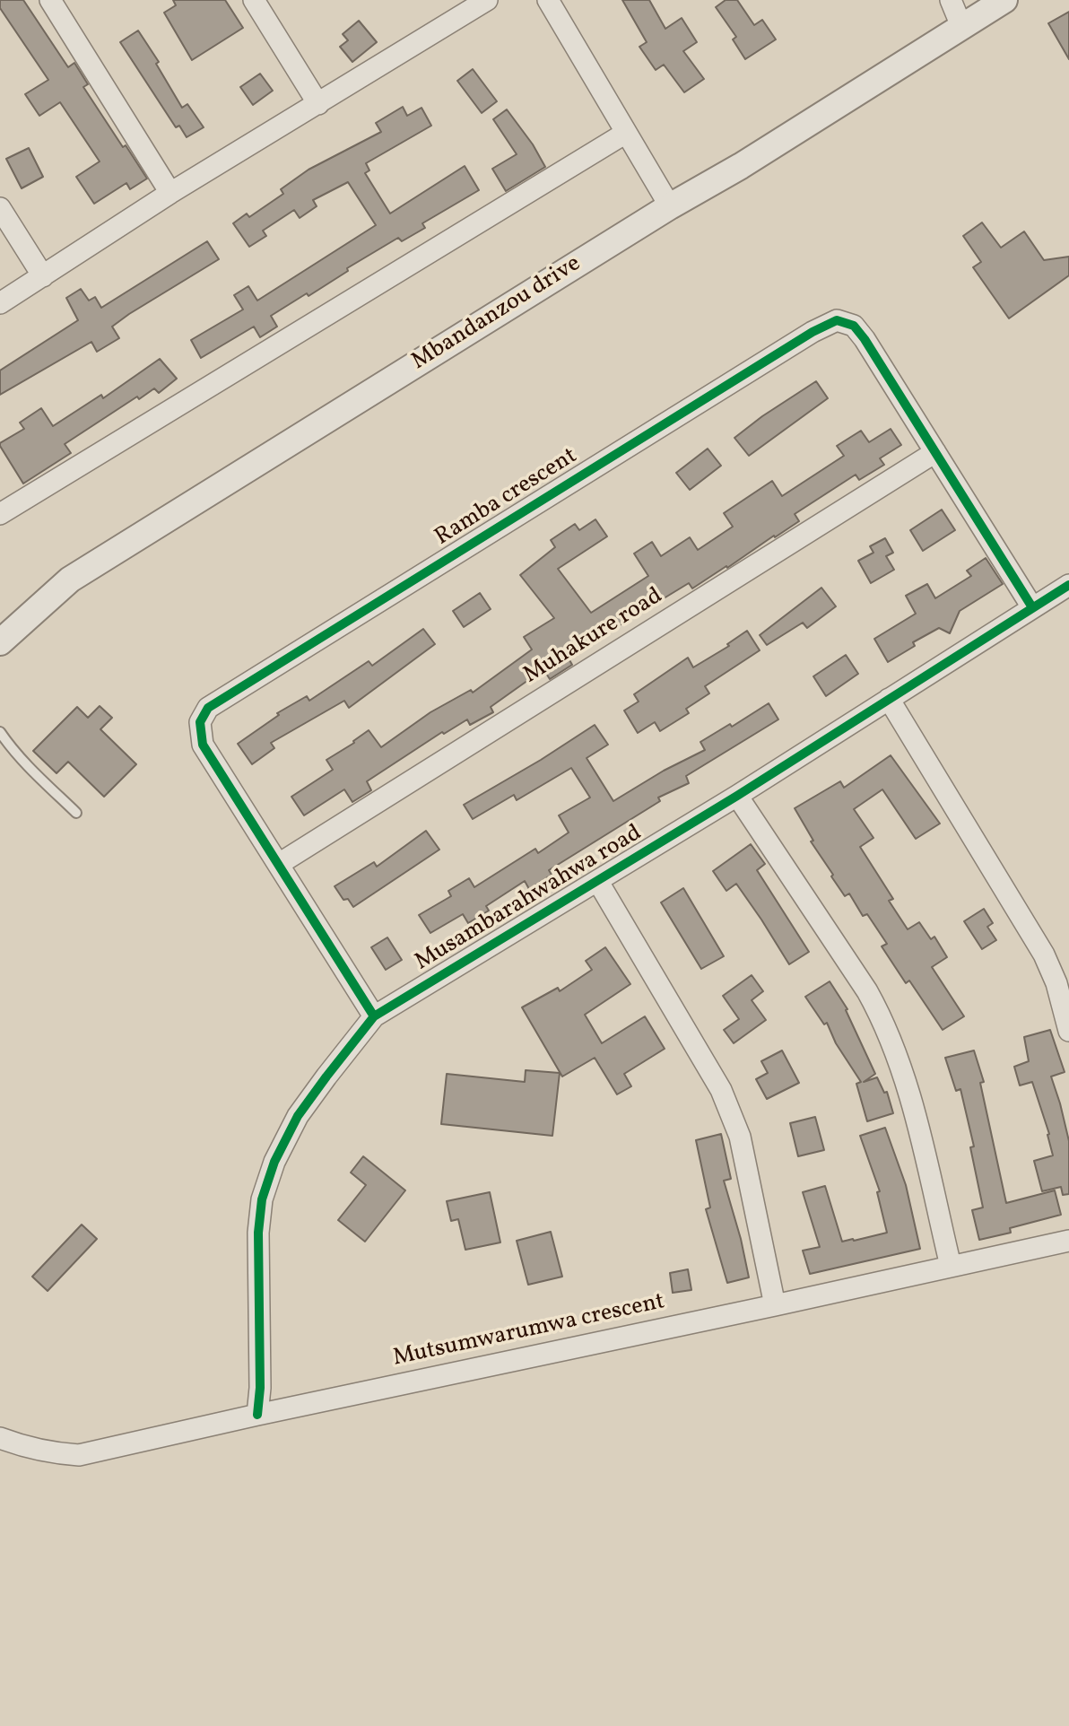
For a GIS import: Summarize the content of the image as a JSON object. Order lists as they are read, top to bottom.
{
  "streets": {
    "street": [
      "Mbandanzou drive",
      "Ramba crescent",
      "Muhakure road",
      "Musambarahwahwa road",
      "Mutsumwarumwa crescent"
    ]
  },
  "crossings": [
    ["Ramba crescent", "Muhakure road"],
    ["Ramba crescent", "Musambarahwahwa road"],
    ["Musambarahwahwa road", "Mutsumwarumwa crescent"]
  ]
}
